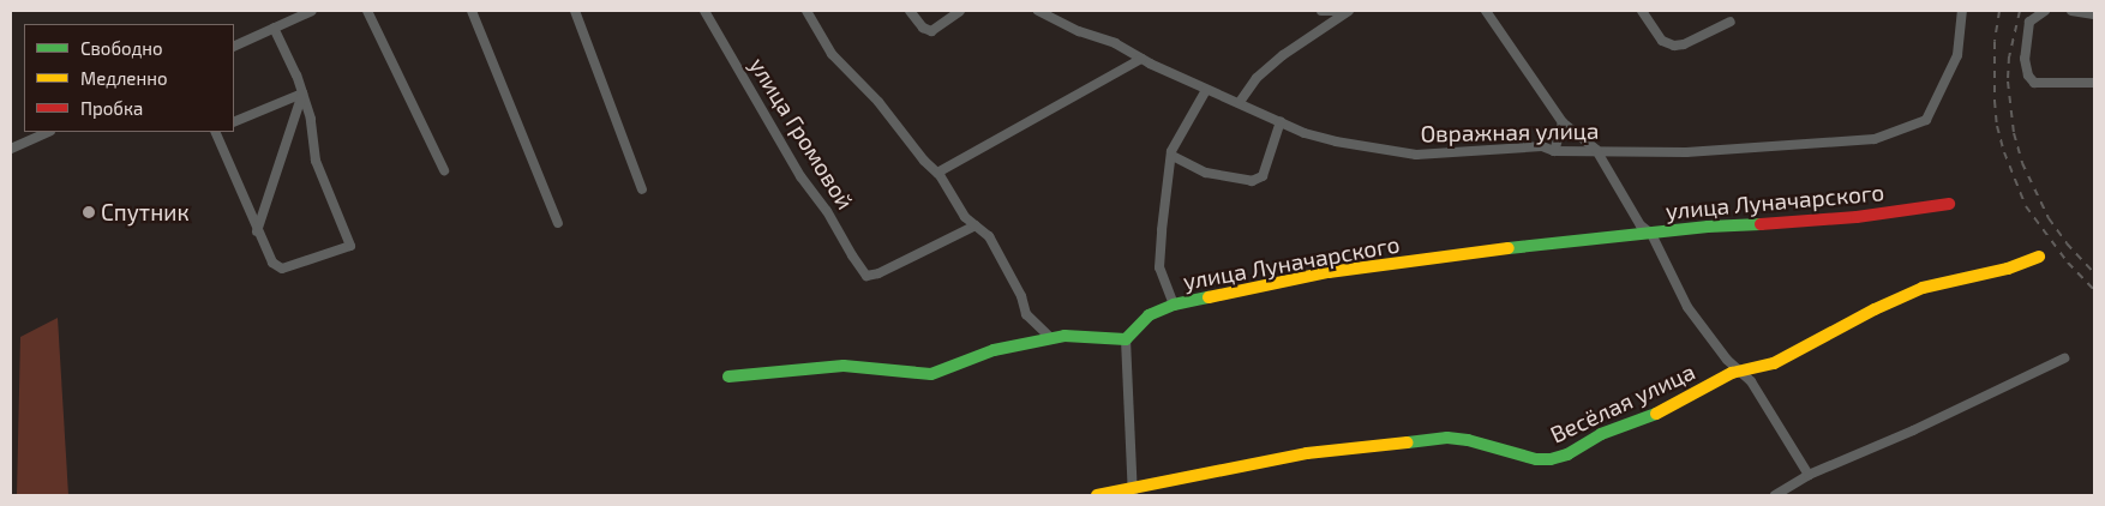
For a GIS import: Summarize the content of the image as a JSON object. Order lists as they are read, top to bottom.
{
  "streets": {
    "street": [
      "Овражная улица",
      "улица Громовой",
      "улица Луначарского",
      "Весёлая улица"
    ]
  },
  "places": ["Спутник"],
  "legend": ["Свободно", "Медленно", "Пробка"]
}
